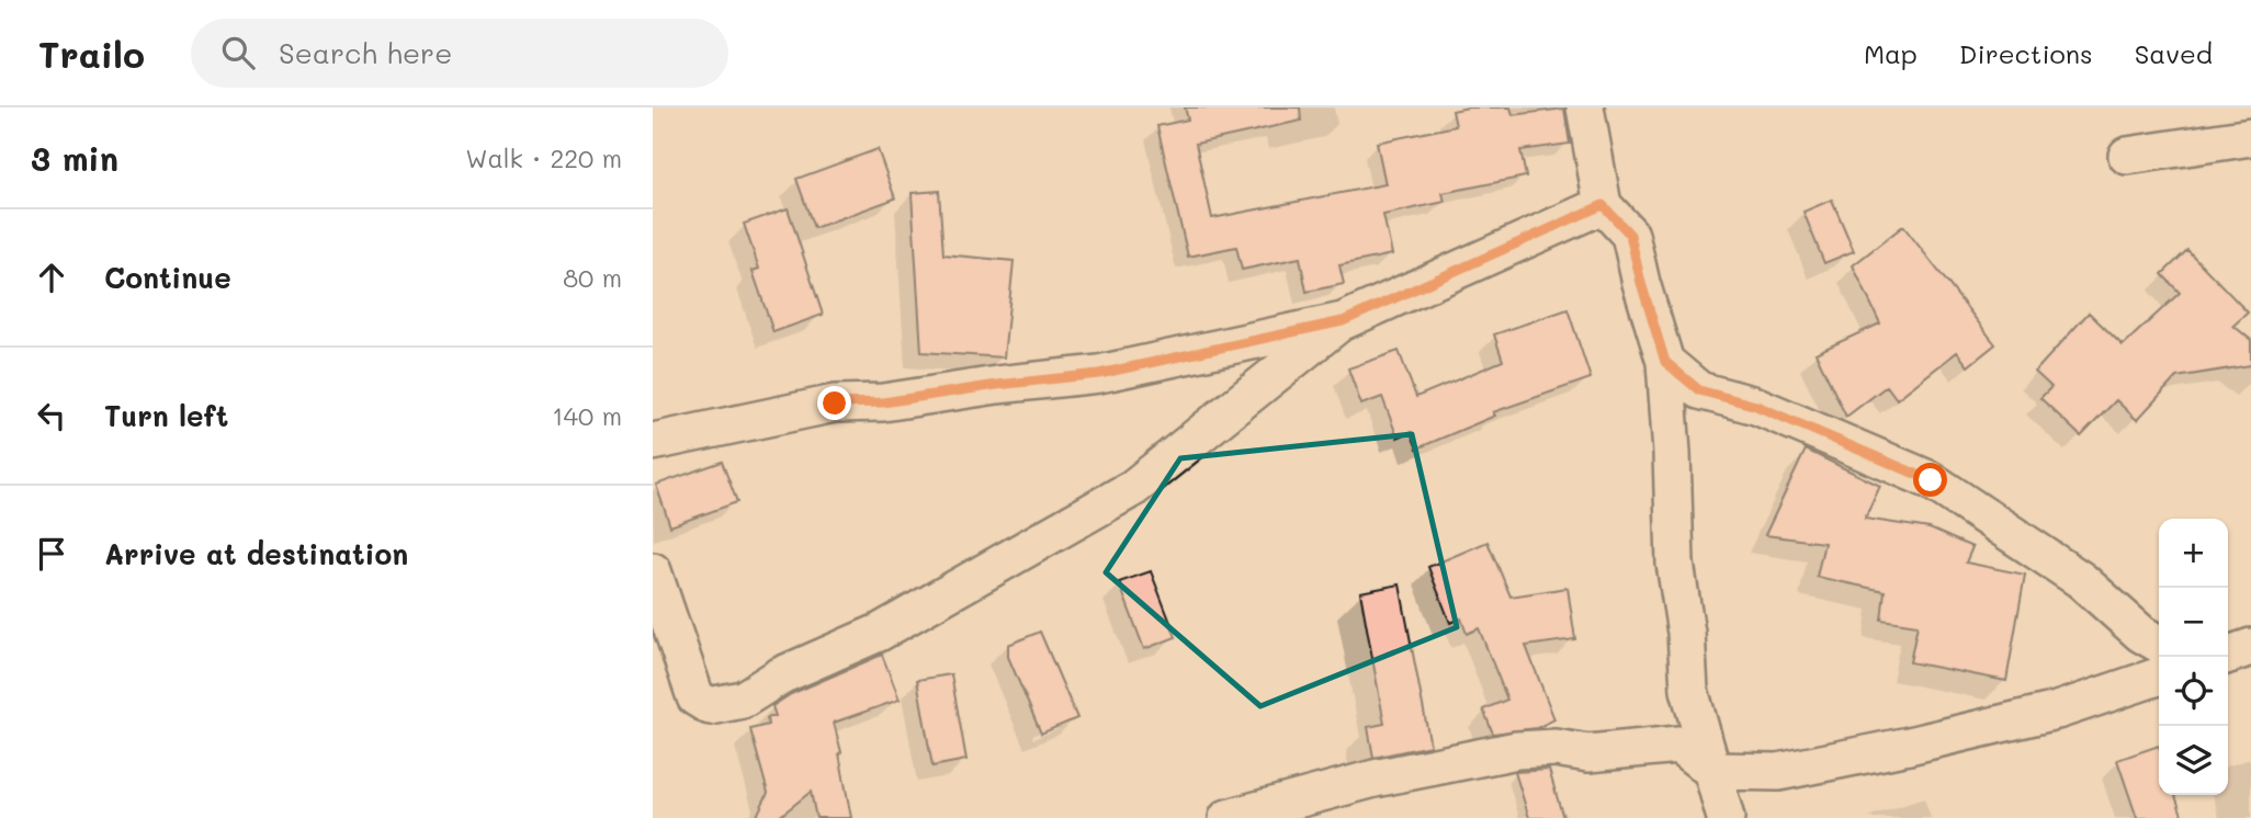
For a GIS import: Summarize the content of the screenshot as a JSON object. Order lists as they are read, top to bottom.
{
  "page": {
    "header": "Trailo",
    "search": "Search here",
    "nav": ["Map", "Directions", "Saved"],
    "heading": ["3 min", "Walk · 220 m"],
    "list": [
      ["Continue", "80 m"],
      ["Turn left", "140 m"],
      "Arrive at destination"
    ],
    "map_buttons": ["+", "−"]
  }
}
